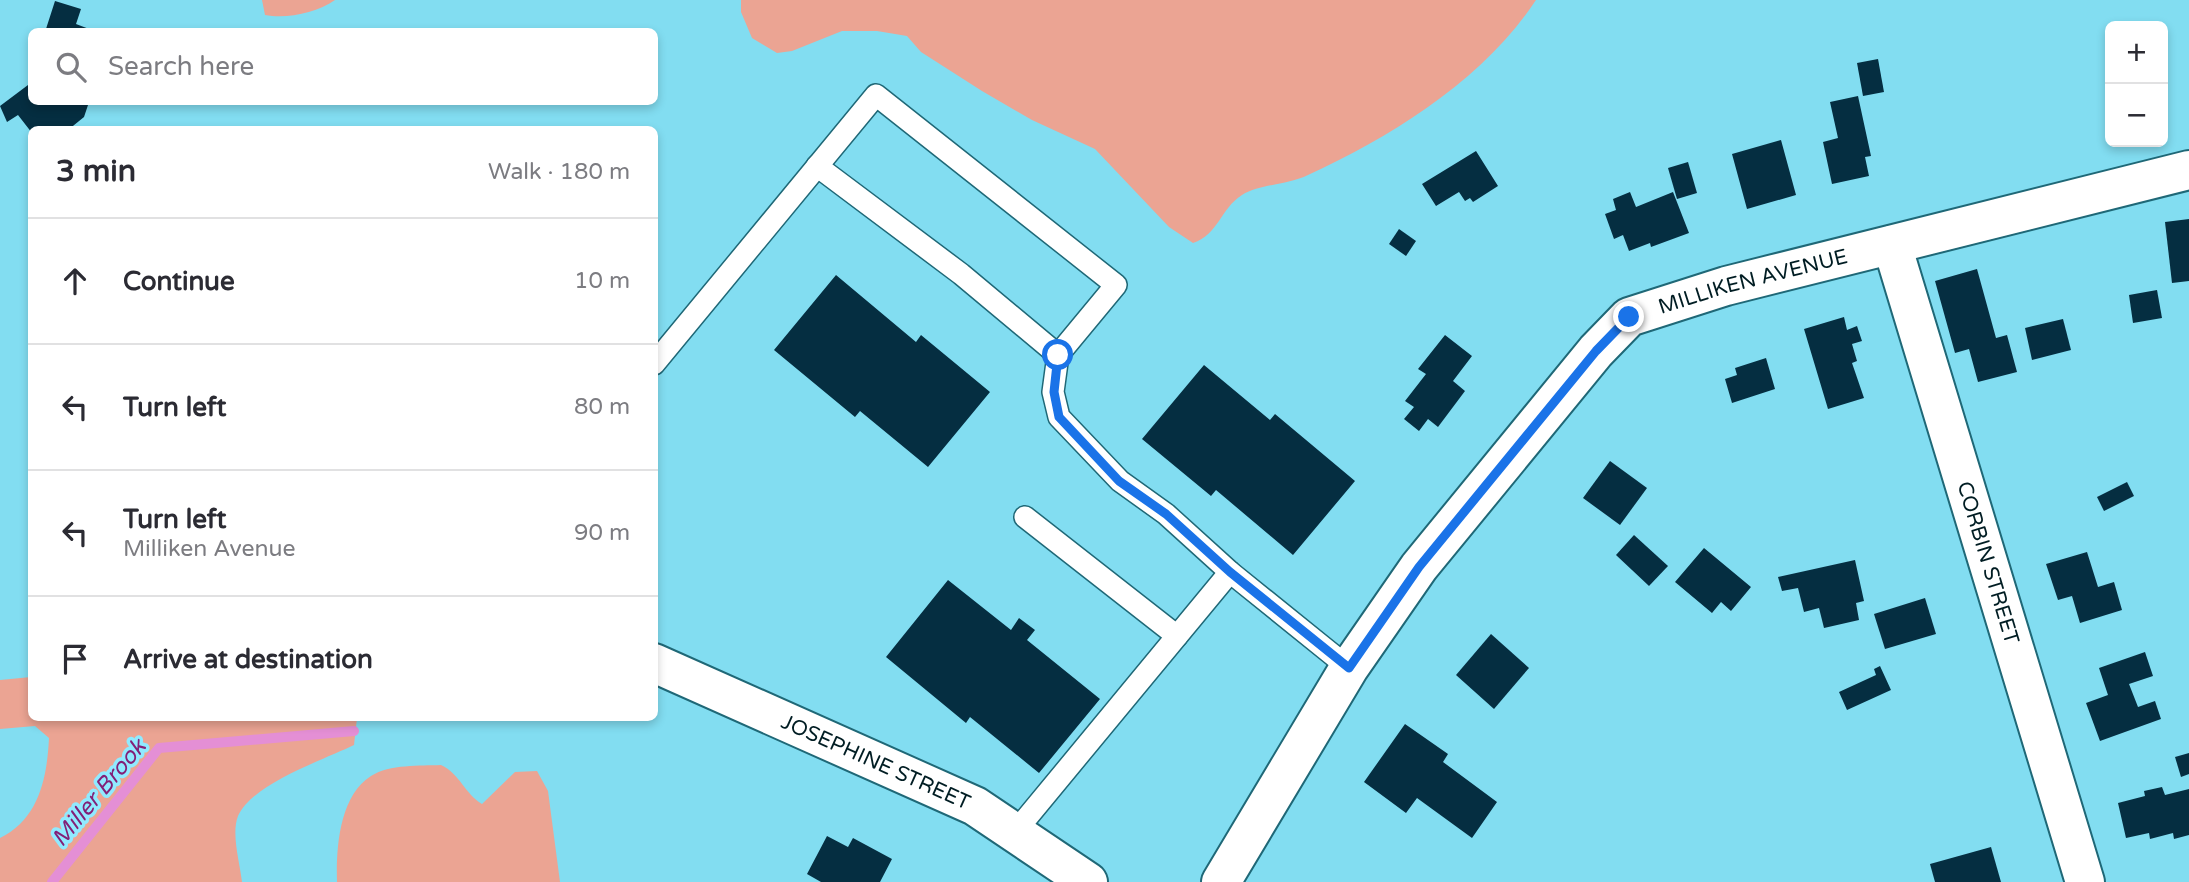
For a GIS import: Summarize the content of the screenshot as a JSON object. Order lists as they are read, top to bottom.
{
  "streets": {
    "street": ["MILLIKEN AVENUE", "CORBIN STREET", "JOSEPHINE STREET"]
  },
  "crossings": [
    ["MILLIKEN AVENUE", "CORBIN STREET"]
  ],
  "water": ["Miller Brook"],
  "page": {
    "map_buttons": ["+", "−"],
    "search": "Search here",
    "heading": ["3 min", "Walk · 180 m"],
    "list": [
      ["Continue", "10 m"],
      ["Turn left", "80 m"],
      ["Turn left", "Milliken Avenue", "90 m"],
      "Arrive at destination"
    ]
  }
}
